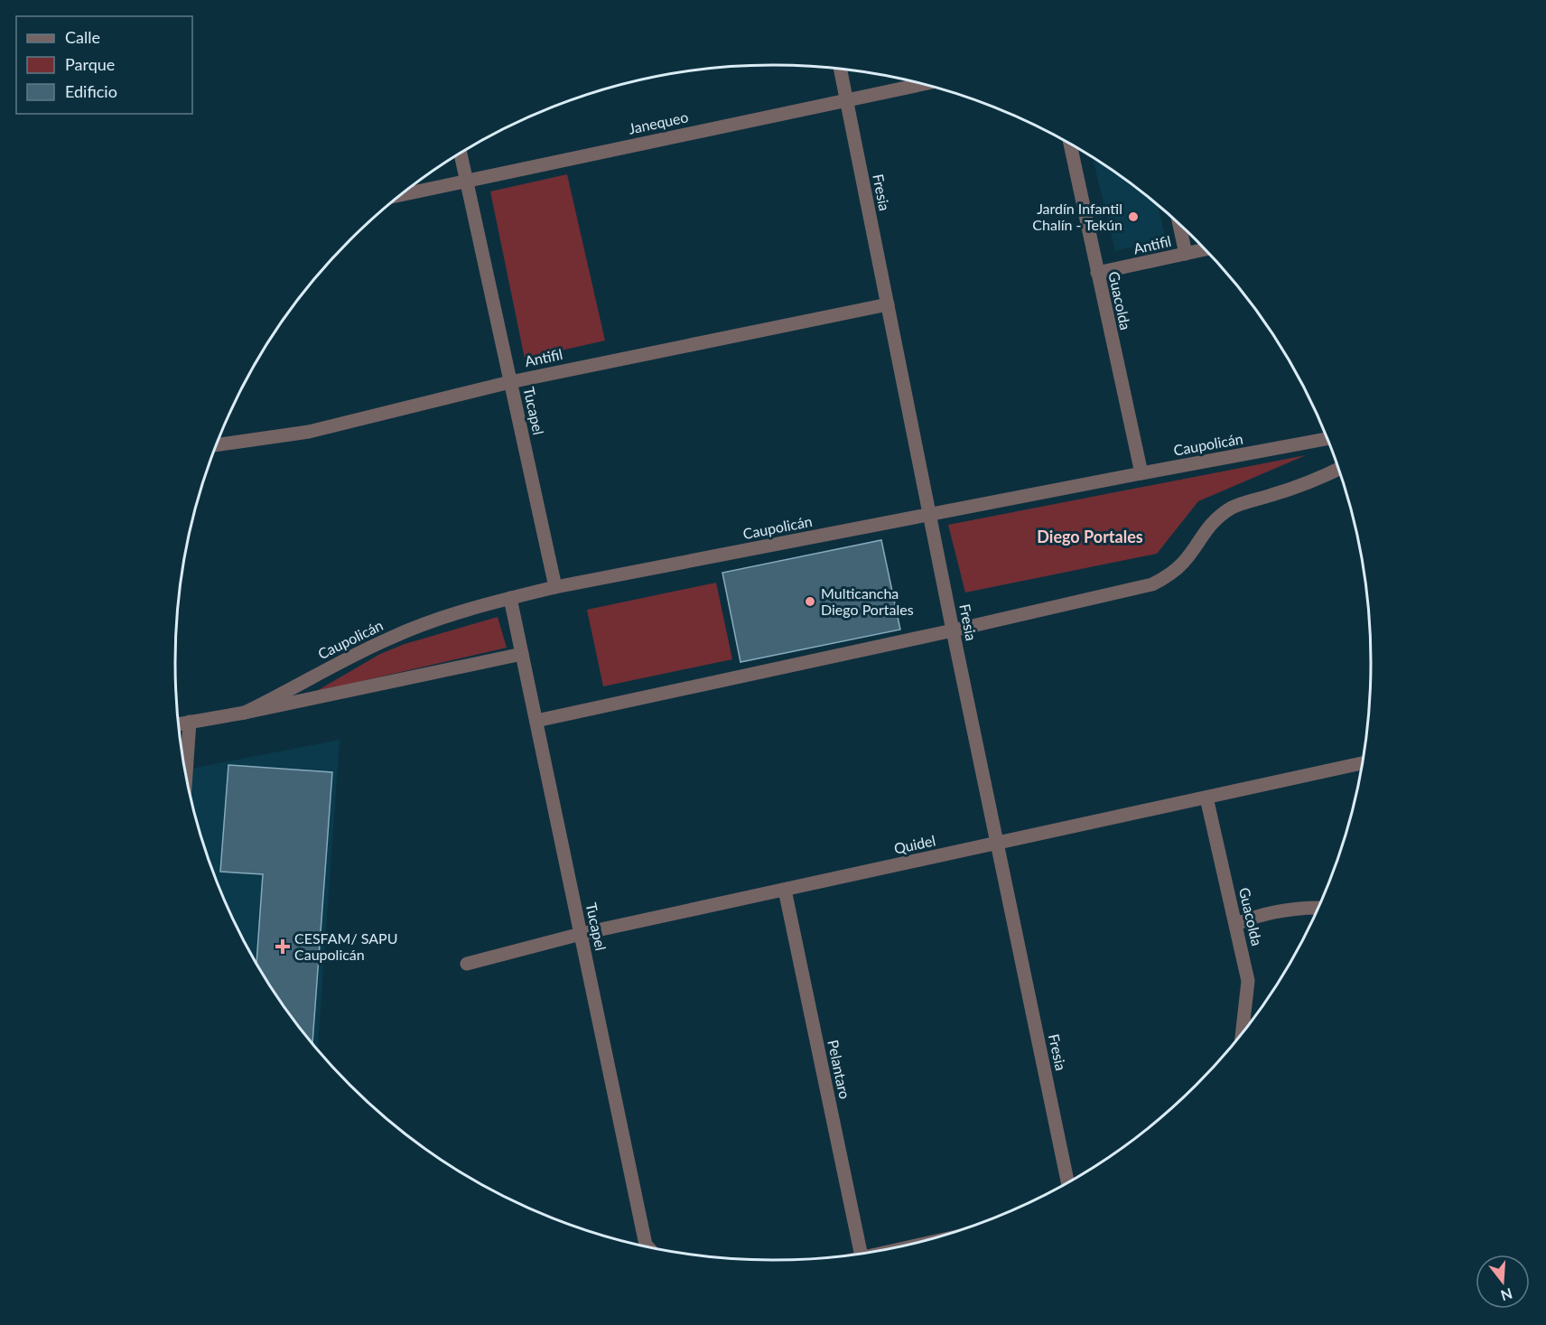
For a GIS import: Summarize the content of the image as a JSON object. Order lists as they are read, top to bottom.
{
  "streets": {
    "street": [
      "Janequeo",
      "Fresia",
      "Antifil",
      "Guacolda",
      "Tucapel",
      "Caupolicán",
      "Quidel",
      "Pelantaro"
    ]
  },
  "crossings": [
    ["Janequeo", "Fresia"],
    ["Janequeo", "Tucapel"],
    ["Fresia", "Antifil"],
    ["Fresia", "Caupolicán"],
    ["Fresia", "Quidel"],
    ["Antifil", "Guacolda"],
    ["Antifil", "Tucapel"],
    ["Guacolda", "Caupolicán"],
    ["Guacolda", "Quidel"],
    ["Tucapel", "Caupolicán"],
    ["Tucapel", "Quidel"],
    ["Quidel", "Pelantaro"]
  ],
  "districts": ["Diego Portales"],
  "places": {
    "other": ["Jardín Infantil Chalín - Tekún", "Multicancha Diego Portales"],
    "health": ["CESFAM/ SAPU Caupolicán"]
  },
  "legend": ["Calle", "Parque", "Edificio"],
  "north": "bottom"
}
